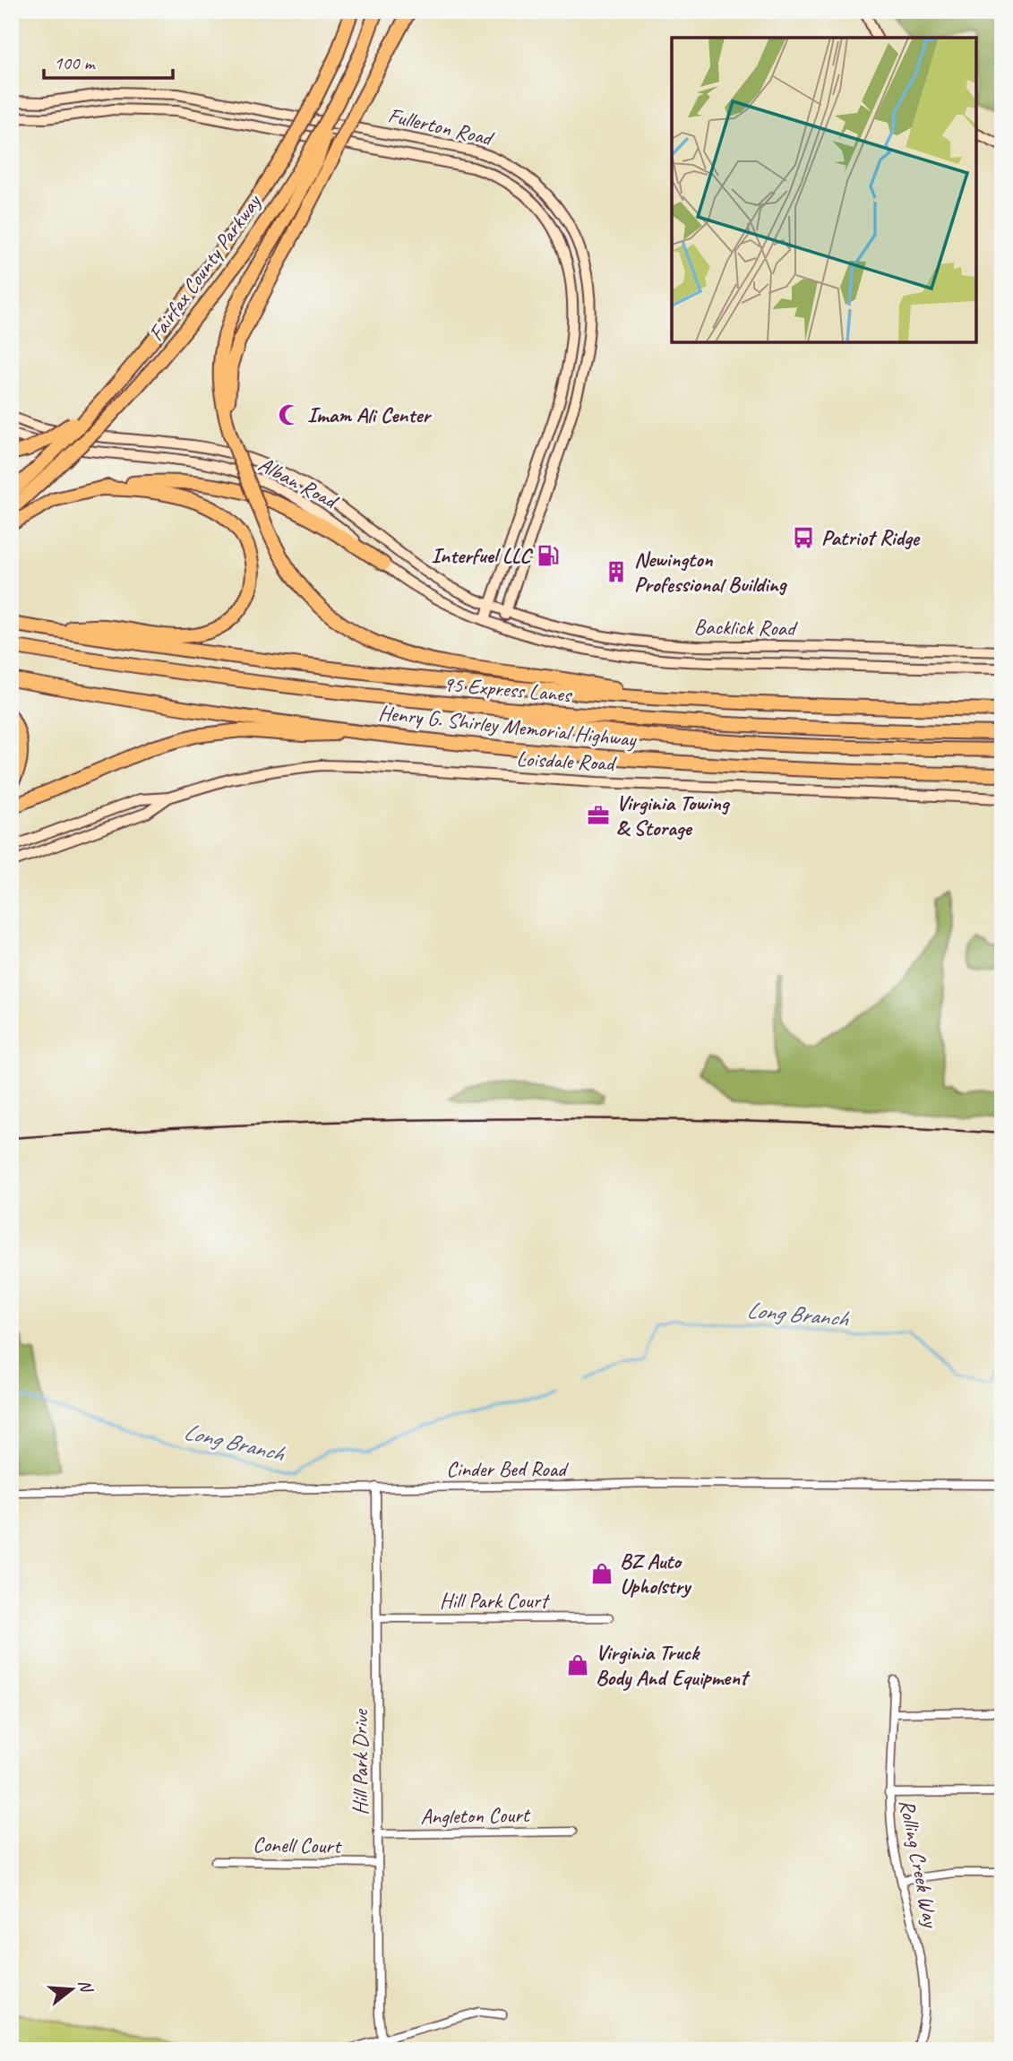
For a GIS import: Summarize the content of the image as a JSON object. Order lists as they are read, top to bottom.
{
  "streets": {
    "highway": ["Fairfax County Parkway", "95 Express Lanes", "Henry G. Shirley Memorial Highway"],
    "main road": [
      "Fullerton Road",
      "Alban Road",
      "Backlick Road",
      "Loisdale Road"
    ],
    "street": [
      "Cinder Bed Road",
      "Hill Park Court",
      "Hill Park Drive",
      "Angleton Court",
      "Conell Court",
      "Rolling Creek Way"
    ]
  },
  "crossings": [
    ["Fullerton Road", "Alban Road"],
    ["Fullerton Road", "Backlick Road"],
    ["Fairfax County Parkway", "Alban Road"],
    ["Alban Road", "Backlick Road"],
    ["Cinder Bed Road", "Hill Park Drive"],
    ["Hill Park Court", "Hill Park Drive"],
    ["Hill Park Drive", "Angleton Court"],
    ["Hill Park Drive", "Conell Court"]
  ],
  "water": ["Long Branch"],
  "places": {
    "mosque": ["Imam Ali Center"],
    "bus stop": ["Patriot Ridge"],
    "fuel station": ["Interfuel LLC"],
    "building": ["Newington Professional Building"],
    "office": ["Virginia Towing & Storage"],
    "shop": ["BZ Auto Upholstry", "Virginia Truck Body And Equipment"]
  },
  "scale_bar": "100 m",
  "north": "right"
}
